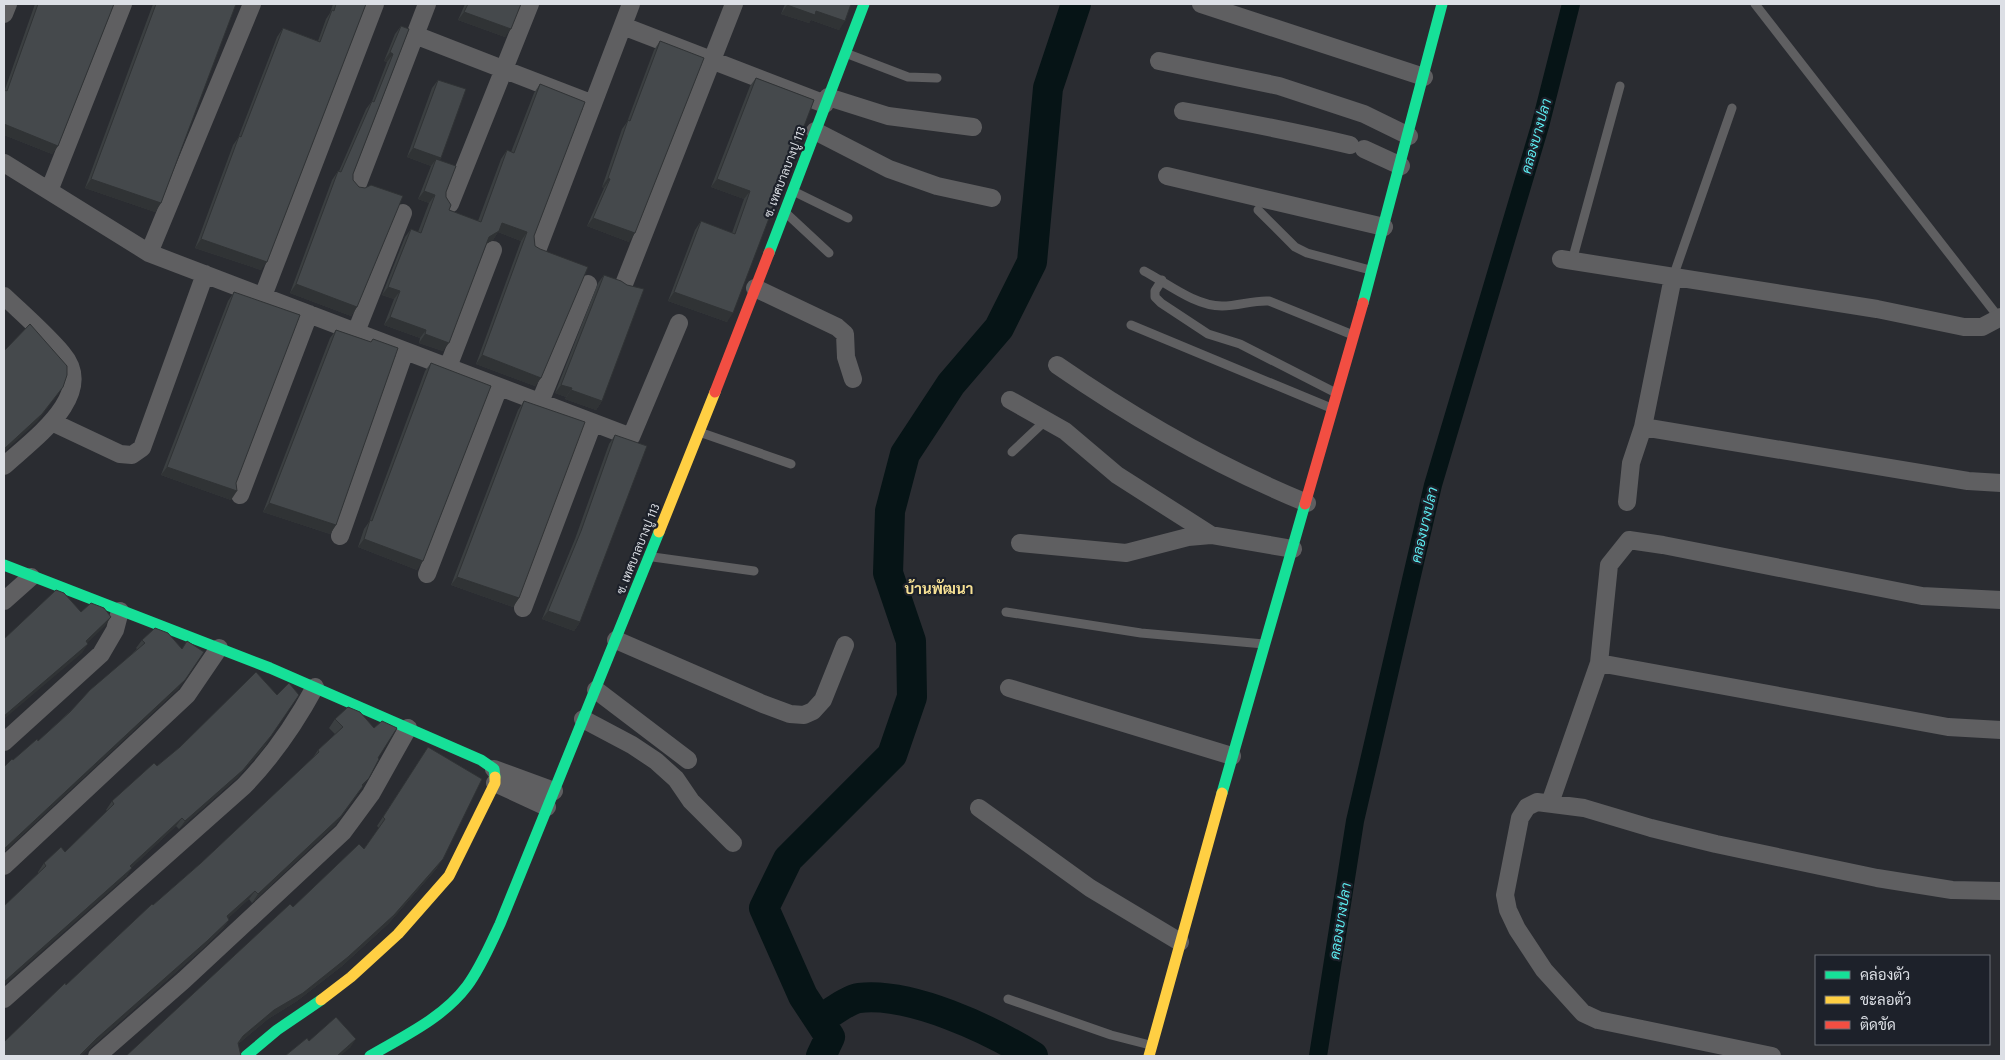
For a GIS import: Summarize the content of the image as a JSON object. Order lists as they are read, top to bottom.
{
  "streets": {
    "street": ["ซ. เทศบาลบางปู 113"]
  },
  "districts": ["บ้านพัฒนา"],
  "water": ["คลองบางปลา"],
  "legend": ["คล่องตัว", "ชะลอตัว", "ติดขัด"]
}
